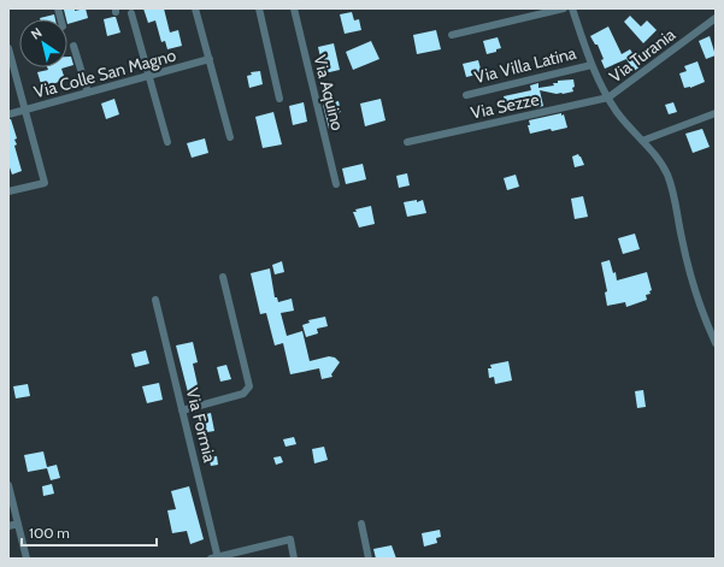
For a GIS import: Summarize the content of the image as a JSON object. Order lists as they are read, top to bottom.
{
  "streets": {
    "street": [
      "Via Turania",
      "Via Villa Latina",
      "Via Colle San Magno",
      "Via Aquino",
      "Via Sezze",
      "Via Formia"
    ]
  },
  "crossings": [
    ["Via Turania", "Via Sezze"]
  ],
  "scale_bar": "100 m",
  "north": "top left"
}
